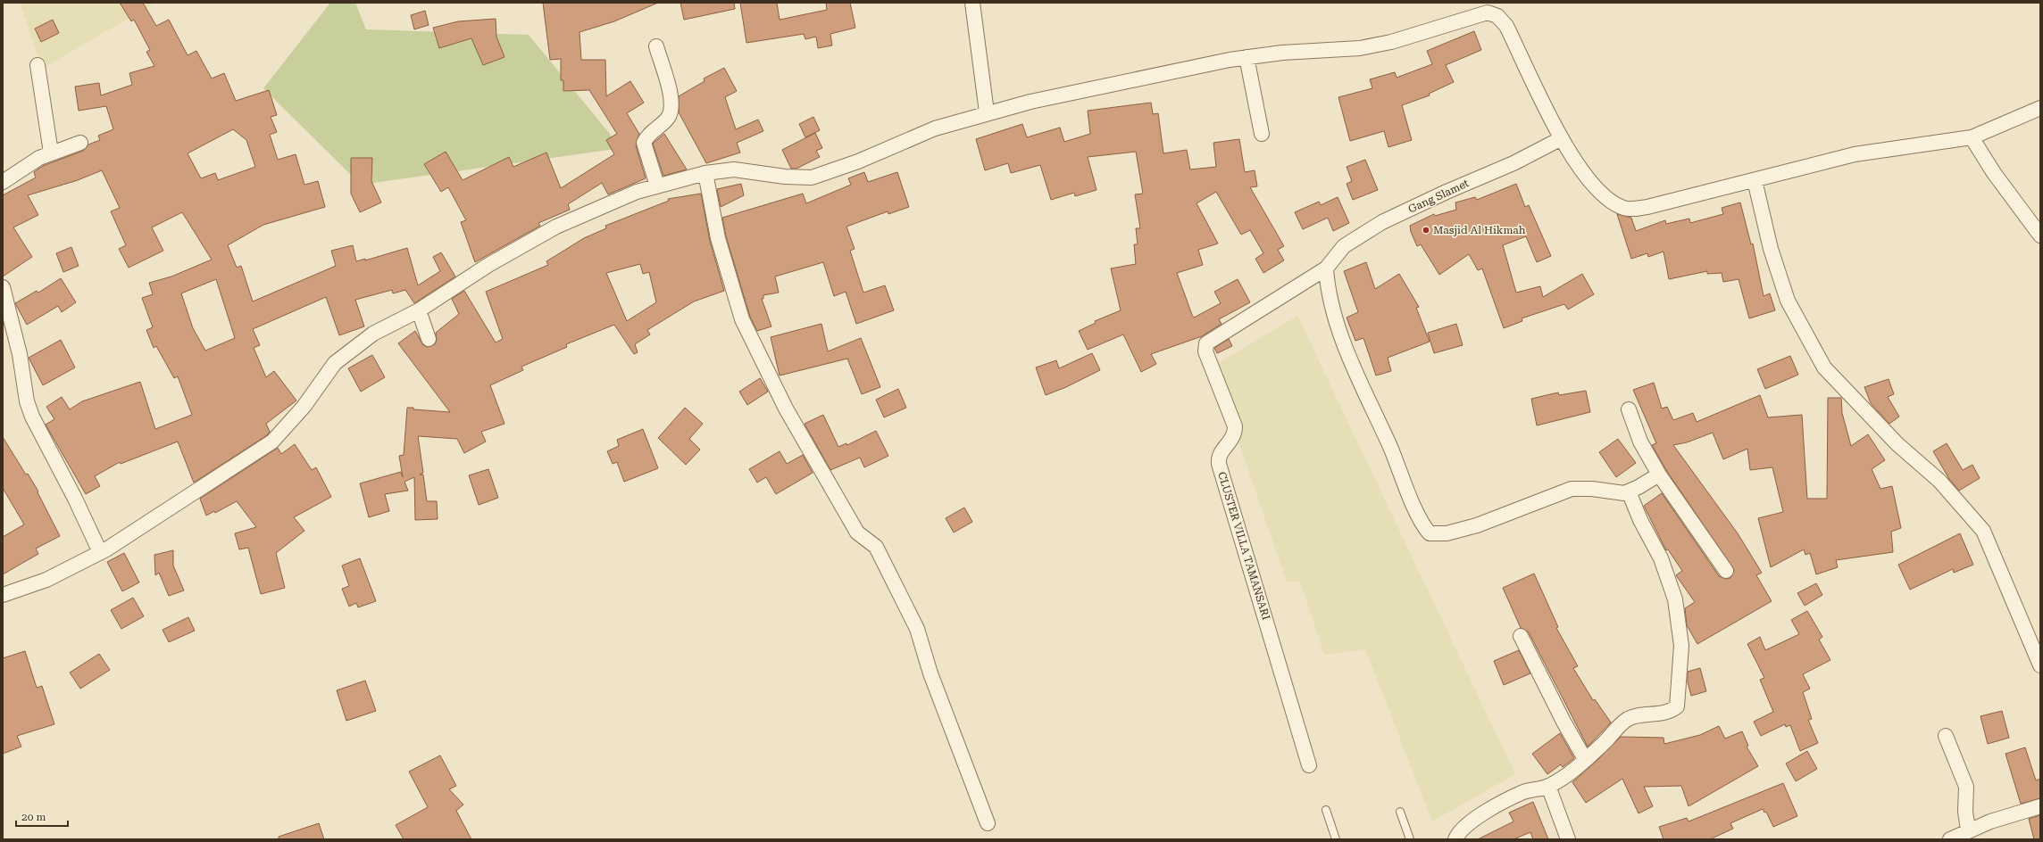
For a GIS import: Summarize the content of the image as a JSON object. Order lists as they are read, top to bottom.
{
  "streets": {
    "street": ["Gang Slamet", "CLUSTER VILLA TAMANSARI"]
  },
  "crossings": [
    ["Gang Slamet", "CLUSTER VILLA TAMANSARI"]
  ],
  "places": ["Masjid Al Hikmah"],
  "scale_bar": "20 m"
}
